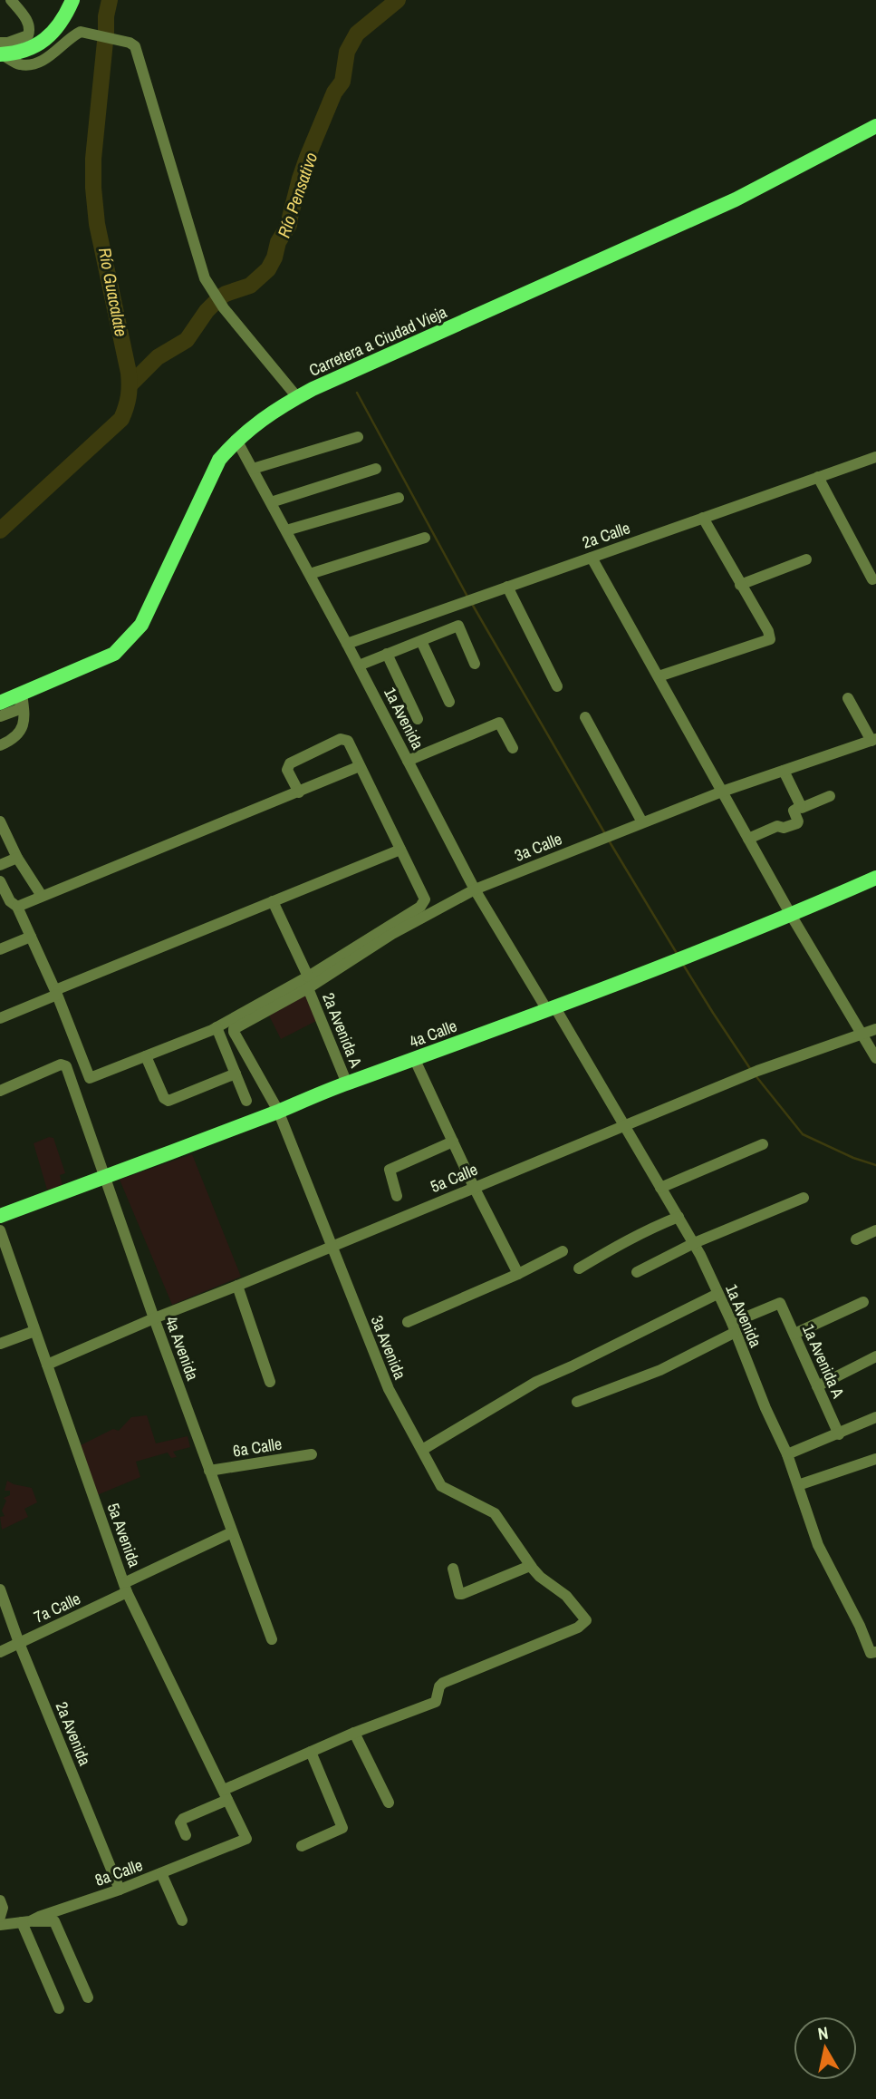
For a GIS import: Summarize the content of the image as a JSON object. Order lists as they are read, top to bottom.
{
  "streets": {
    "main road": ["Carretera a Ciudad Vieja", "4a Calle"],
    "street": [
      "2a Calle",
      "1a Avenida",
      "3a Calle",
      "2a Avenida A",
      "5a Calle",
      "3a Avenida",
      "4a Avenida",
      "1a Avenida A",
      "6a Calle",
      "5a Avenida",
      "7a Calle",
      "2a Avenida",
      "8a Calle"
    ]
  },
  "crossings": [
    ["Carretera a Ciudad Vieja", "1a Avenida"],
    ["2a Calle", "1a Avenida"],
    ["1a Avenida", "3a Calle"],
    ["1a Avenida", "4a Calle"],
    ["1a Avenida", "5a Calle"],
    ["1a Avenida", "1a Avenida A"],
    ["3a Calle", "2a Avenida A"],
    ["3a Calle", "3a Avenida"],
    ["2a Avenida A", "4a Calle"],
    ["4a Calle", "3a Avenida"],
    ["4a Calle", "4a Avenida"],
    ["5a Calle", "3a Avenida"],
    ["5a Calle", "4a Avenida"],
    ["5a Calle", "5a Avenida"],
    ["4a Avenida", "6a Calle"],
    ["4a Avenida", "7a Calle"],
    ["5a Avenida", "7a Calle"],
    ["5a Avenida", "8a Calle"],
    ["7a Calle", "2a Avenida"],
    ["2a Avenida", "8a Calle"]
  ],
  "water": ["Río Pensativo", "Río Guacalate"],
  "north": "top"
}
